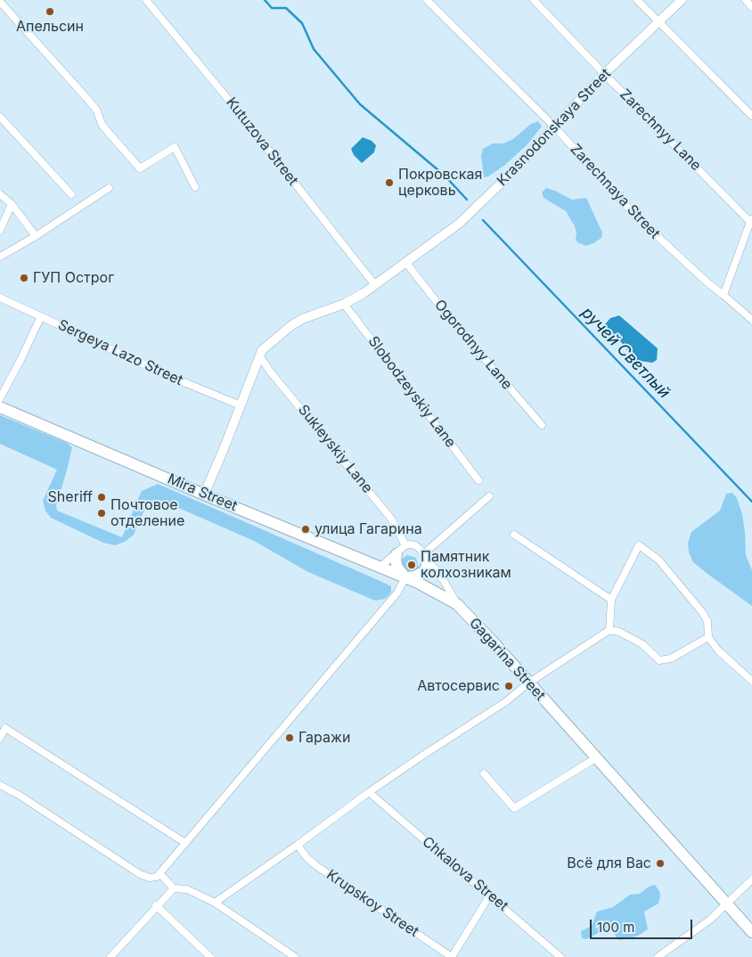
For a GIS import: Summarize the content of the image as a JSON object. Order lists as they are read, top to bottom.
{
  "streets": {
    "main road": ["Mira Street", "Gagarina Street"],
    "street": [
      "Krasnodonskaya Street",
      "Zarechnyy Lane",
      "Kutuzova Street",
      "Zarechnaya Street",
      "Ogorodnyy Lane",
      "Sergeya Lazo Street",
      "Slobodzeyskiy Lane",
      "Sukleyskiy Lane",
      "Chkalova Street",
      "Krupskoy Street"
    ]
  },
  "crossings": [
    ["Krasnodonskaya Street", "Zarechnyy Lane"],
    ["Krasnodonskaya Street", "Kutuzova Street"],
    ["Krasnodonskaya Street", "Zarechnaya Street"],
    ["Krasnodonskaya Street", "Ogorodnyy Lane"],
    ["Krasnodonskaya Street", "Sergeya Lazo Street"],
    ["Krasnodonskaya Street", "Slobodzeyskiy Lane"],
    ["Krasnodonskaya Street", "Sukleyskiy Lane"],
    ["Krasnodonskaya Street", "Mira Street"],
    ["Sukleyskiy Lane", "Mira Street"],
    ["Sukleyskiy Lane", "Gagarina Street"],
    ["Mira Street", "Gagarina Street"]
  ],
  "water": ["ручей Светлый"],
  "places": [
    "Апельсин",
    "Покровская церковь",
    "ГУП Острог",
    "Sheriff",
    "Почтовое отделение",
    "улица Гагарина",
    "Памятник колхозникам",
    "Автосервис",
    "Гаражи",
    "Всё для Вас"
  ],
  "scale_bar": "100 m"
}
